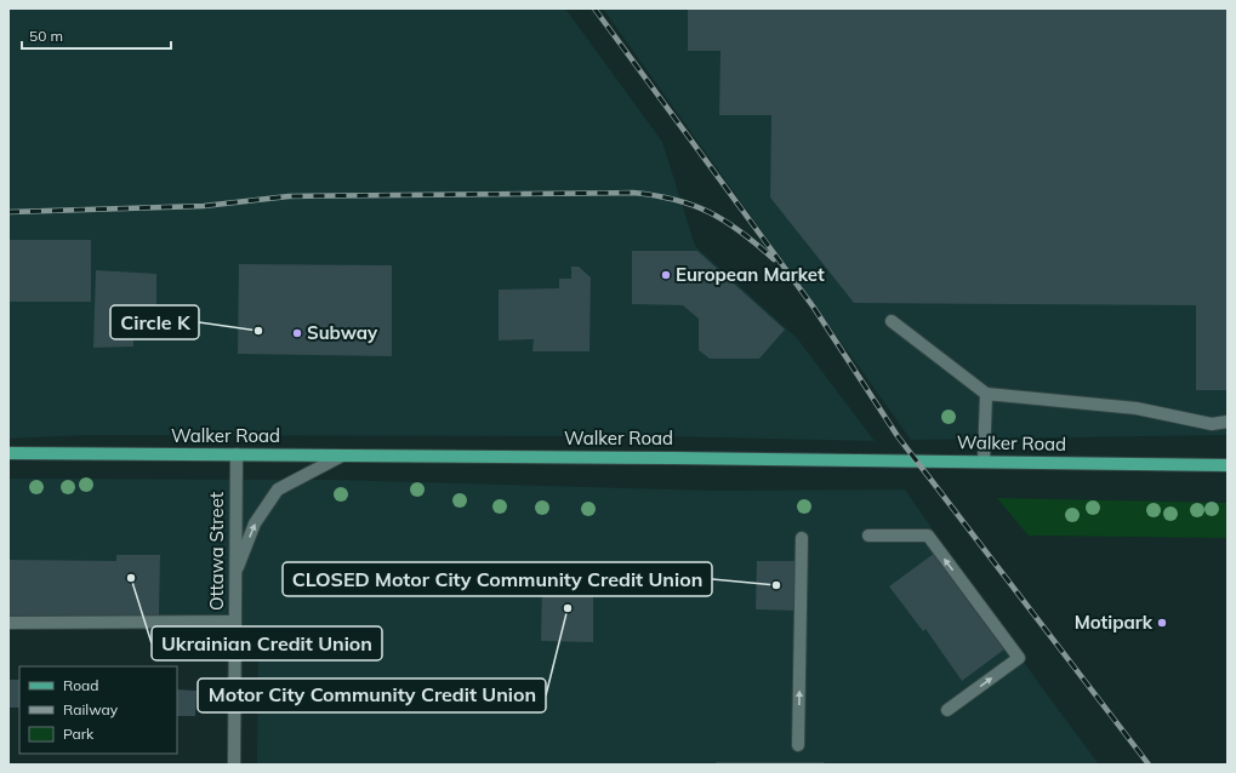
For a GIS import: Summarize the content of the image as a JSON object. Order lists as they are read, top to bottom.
{
  "streets": {
    "main road": ["Walker Road"],
    "street": ["Ottawa Street"]
  },
  "crossings": [
    ["Walker Road", "Ottawa Street"]
  ],
  "places": [
    "European Market",
    "Circle K",
    "Subway",
    "Ukrainian Credit Union",
    "CLOSED Motor City Community Credit Union",
    "Motor City Community Credit Union",
    "Motipark"
  ],
  "legend": ["Road", "Railway", "Park"],
  "scale_bar": "50 m"
}
